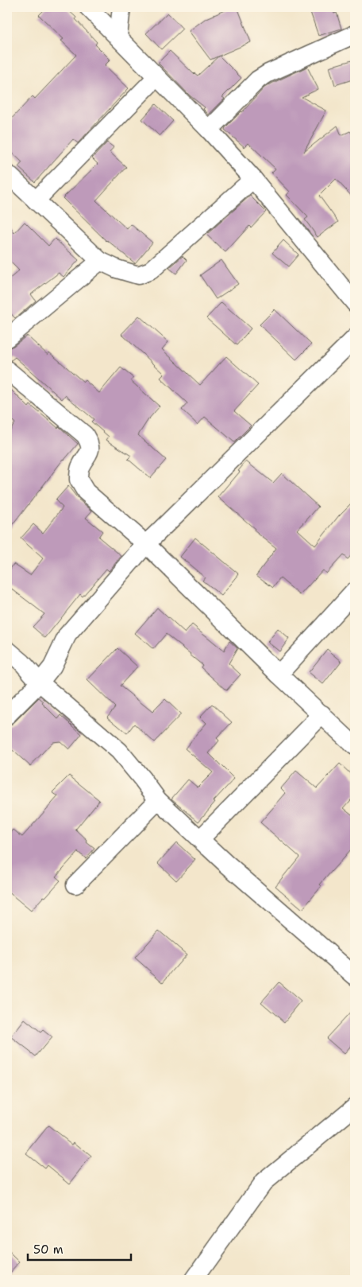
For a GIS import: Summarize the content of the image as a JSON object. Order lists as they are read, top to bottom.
{
  "scale_bar": "50 m"
}
